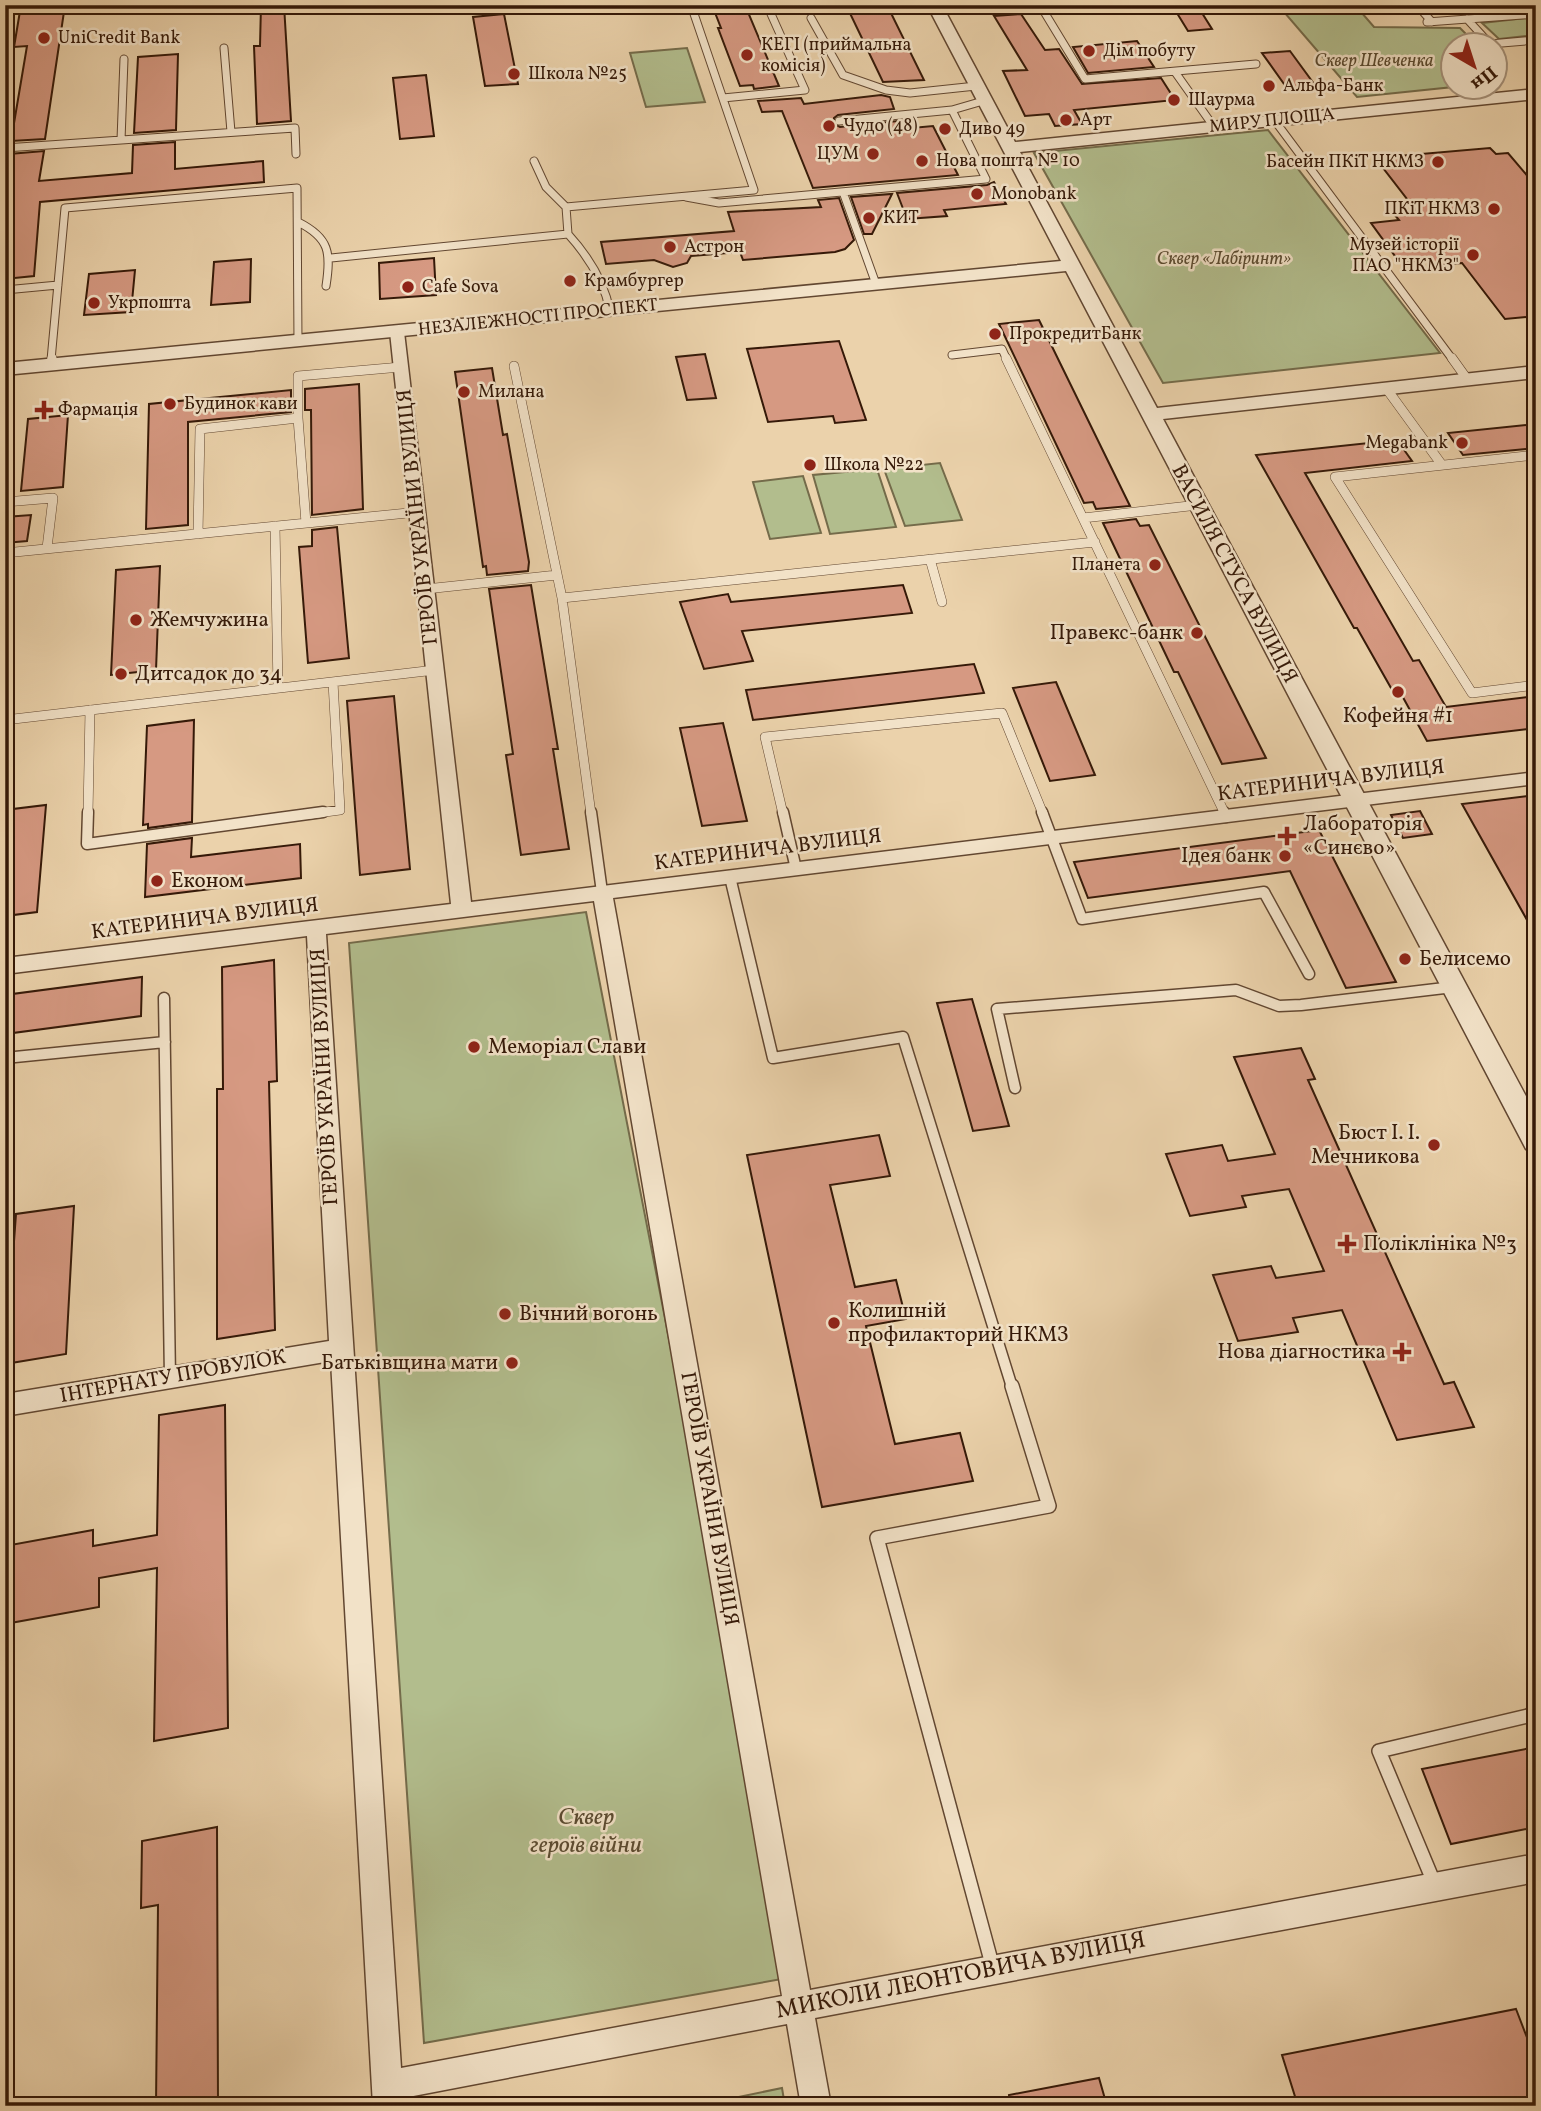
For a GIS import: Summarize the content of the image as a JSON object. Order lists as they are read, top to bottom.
{
  "streets": {
    "street": [
      "МИРУ ПЛОЩА",
      "НЕЗАЛЕЖНОСТІ ПРОСПЕКТ",
      "ГЕРОЇВ УКРАЇНИ ВУЛИЦЯ",
      "ВАСИЛЯ СТУСА ВУЛИЦЯ",
      "КАТЕРИНИЧА ВУЛИЦЯ",
      "ІНТЕРНАТУ ПРОВУЛОК",
      "МИКОЛИ ЛЕОНТОВИЧА ВУЛИЦЯ"
    ]
  },
  "crossings": [
    ["МИРУ ПЛОЩА", "ВАСИЛЯ СТУСА ВУЛИЦЯ"],
    ["НЕЗАЛЕЖНОСТІ ПРОСПЕКТ", "ГЕРОЇВ УКРАЇНИ ВУЛИЦЯ"],
    ["НЕЗАЛЕЖНОСТІ ПРОСПЕКТ", "ВАСИЛЯ СТУСА ВУЛИЦЯ"],
    ["ГЕРОЇВ УКРАЇНИ ВУЛИЦЯ", "КАТЕРИНИЧА ВУЛИЦЯ"],
    ["ГЕРОЇВ УКРАЇНИ ВУЛИЦЯ", "ІНТЕРНАТУ ПРОВУЛОК"],
    ["ГЕРОЇВ УКРАЇНИ ВУЛИЦЯ", "МИКОЛИ ЛЕОНТОВИЧА ВУЛИЦЯ"],
    ["ВАСИЛЯ СТУСА ВУЛИЦЯ", "КАТЕРИНИЧА ВУЛИЦЯ"]
  ],
  "parks": ["Сквер Шевченка", "Сквер «Лабіринт»", "Сквер героїв війни"],
  "places": {
    "other": [
      "UniCredit Bank",
      "Дім побуту",
      "КЕГІ (приймальна комісія)",
      "Школа №25",
      "Альфа-Банк",
      "Шаурма",
      "Арт",
      "Чудо (48)",
      "Диво 49",
      "ЦУМ",
      "Нова пошта № 10",
      "Басейн ПКіТ НКМЗ",
      "Monobank",
      "ПКіТ НКМЗ",
      "КИТ",
      "Астрон",
      "Музей історії ПАО \"НКМЗ\"",
      "Крамбургер",
      "Cafe Sova",
      "Укрпошта",
      "ПрокредитБанк",
      "Милана",
      "Будинок кави",
      "Megabank",
      "Школа №22",
      "Планета",
      "Жемчужина",
      "Правекс-банк",
      "Дитсадок до 34",
      "Кофейня #1",
      "Ідея банк",
      "Економ",
      "Белисемо",
      "Меморіал Слави",
      "Бюст І. І. Мечникова",
      "Вічний вогонь",
      "Колишній профилакторий НКМЗ",
      "Батьківщина мати"
    ],
    "health": [
      "Фармація",
      "Лабораторія «Синєво»",
      "Поліклініка №3",
      "Нова діагностика"
    ]
  },
  "north": "bottom right"
}
